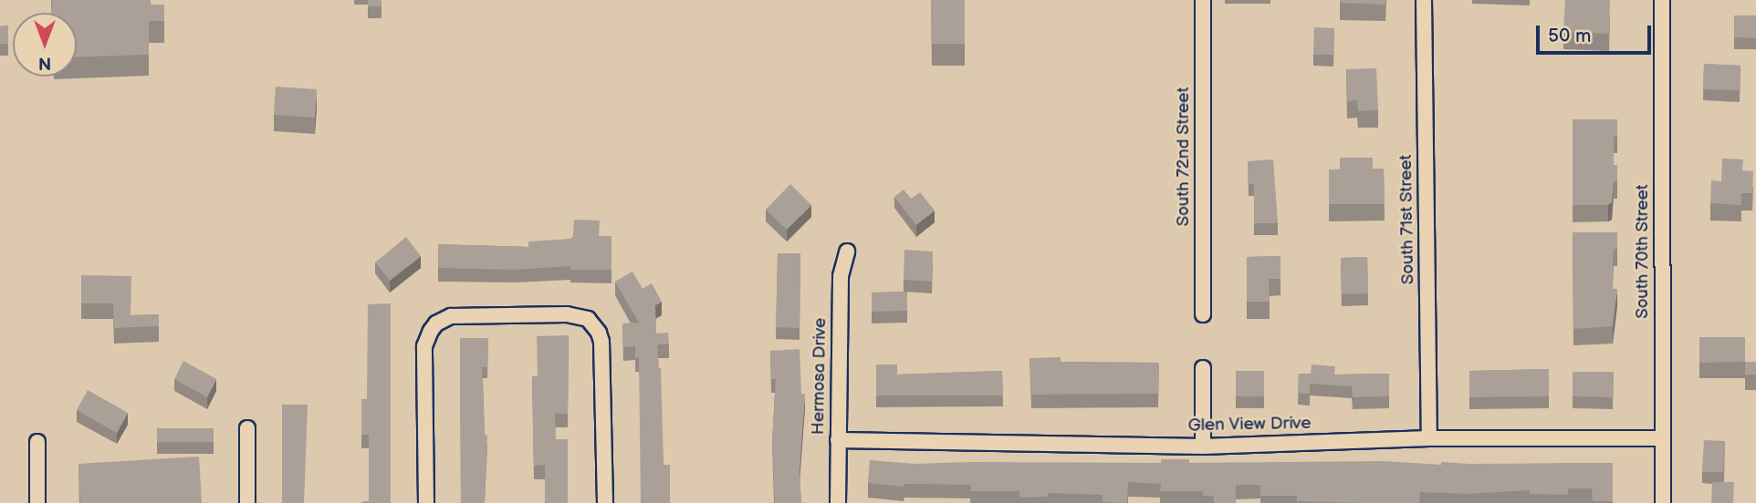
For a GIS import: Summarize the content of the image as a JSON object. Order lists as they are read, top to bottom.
{
  "streets": {
    "street": [
      "South 72nd Street",
      "South 71st Street",
      "South 70th Street",
      "Hermosa Drive",
      "Glen View Drive"
    ]
  },
  "crossings": [
    ["South 71st Street", "Glen View Drive"],
    ["South 70th Street", "Glen View Drive"],
    ["Hermosa Drive", "Glen View Drive"]
  ],
  "scale_bar": "50 m",
  "north": "bottom"
}
